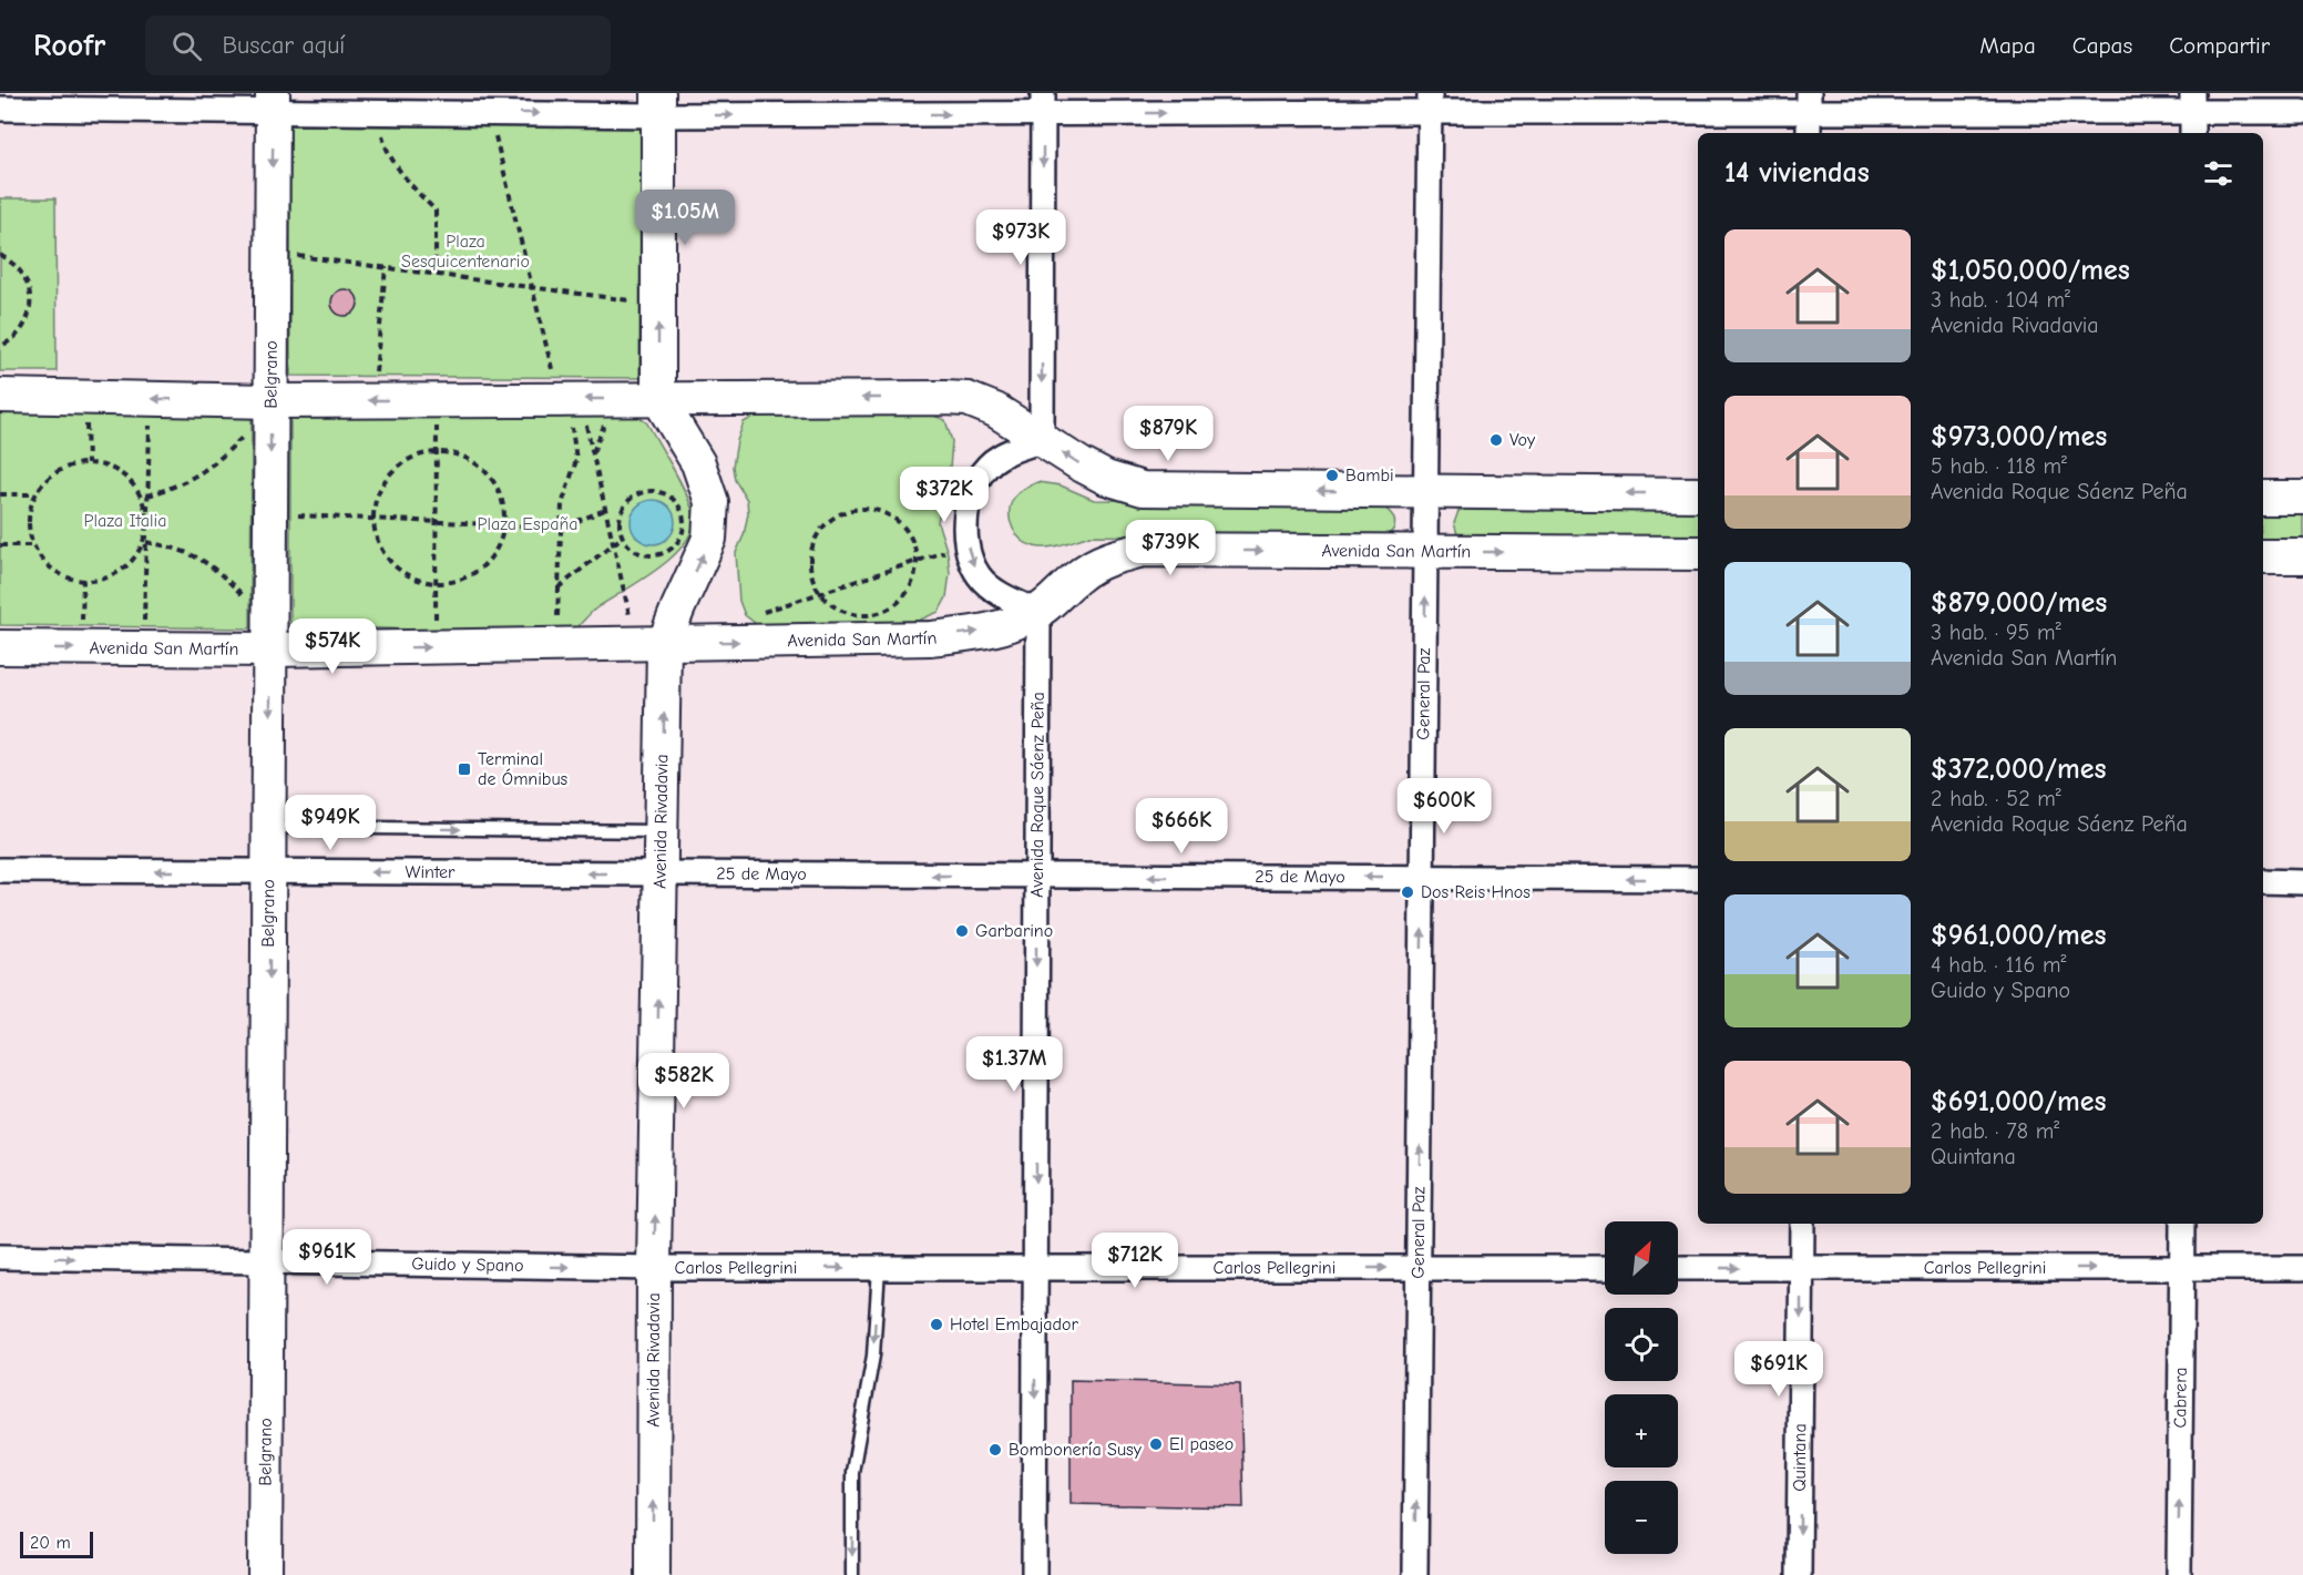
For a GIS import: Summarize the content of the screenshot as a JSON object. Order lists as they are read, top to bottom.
{
  "streets": {
    "main road": ["Belgrano", "Avenida San Martín", "Avenida Rivadavia"],
    "street": [
      "General Paz",
      "Avenida Roque Sáenz Peña",
      "Winter",
      "25 de Mayo",
      "Guido y Spano",
      "Carlos Pellegrini",
      "Cabrera",
      "Quintana"
    ]
  },
  "crossings": [
    ["Belgrano", "Avenida San Martín"],
    ["Belgrano", "Winter"],
    ["Belgrano", "Guido y Spano"],
    ["Avenida San Martín", "General Paz"],
    ["Avenida San Martín", "Avenida Roque Sáenz Peña"],
    ["Avenida San Martín", "Avenida Rivadavia"],
    ["General Paz", "25 de Mayo"],
    ["General Paz", "Carlos Pellegrini"],
    ["Avenida Roque Sáenz Peña", "25 de Mayo"],
    ["Avenida Roque Sáenz Peña", "Carlos Pellegrini"],
    ["Avenida Rivadavia", "Winter"],
    ["Avenida Rivadavia", "25 de Mayo"],
    ["Avenida Rivadavia", "Guido y Spano"],
    ["Avenida Rivadavia", "Carlos Pellegrini"],
    ["Winter", "25 de Mayo"],
    ["Guido y Spano", "Carlos Pellegrini"],
    ["Carlos Pellegrini", "Cabrera"],
    ["Carlos Pellegrini", "Quintana"]
  ],
  "one_way": [
    "Belgrano",
    "General Paz",
    "Avenida Roque Sáenz Peña",
    "Avenida Rivadavia",
    "Winter",
    "25 de Mayo",
    "Guido y Spano",
    "Carlos Pellegrini",
    "Cabrera",
    "Quintana"
  ],
  "parks": ["Plaza Sesquicentenario", "Plaza Italia", "Plaza España"],
  "places": {
    "other": [
      "Voy",
      "Bambi",
      "Dos Reis Hnos",
      "Garbarino",
      "Hotel Embajador",
      "El paseo",
      "Bombonería Susy"
    ],
    "transit": ["Terminal de Ómnibus"]
  },
  "scale_bar": "20 m",
  "north": "top right",
  "page": {
    "header": "Roofr",
    "search": "Buscar aquí",
    "nav": ["Mapa", "Capas", "Compartir"],
    "heading": "14 viviendas",
    "price": [
      "$1.05M",
      "$973K",
      "$879K",
      "$372K",
      "$739K",
      "$574K",
      "$600K",
      "$949K",
      "$666K",
      "$1.37M",
      "$582K",
      "$961K",
      "$712K",
      "$691K"
    ],
    "list": [
      {
        "name": "$1,050,000/mes",
        "note": "3 hab. · 104 m² · Avenida Rivadavia"
      },
      {
        "name": "$973,000/mes",
        "note": "5 hab. · 118 m² · Avenida Roque Sáenz Peña"
      },
      {
        "name": "$879,000/mes",
        "note": "3 hab. · 95 m² · Avenida San Martín"
      },
      {
        "name": "$372,000/mes",
        "note": "2 hab. · 52 m² · Avenida Roque Sáenz Peña"
      },
      {
        "name": "$961,000/mes",
        "note": "4 hab. · 116 m² · Guido y Spano"
      },
      {
        "name": "$691,000/mes",
        "note": "2 hab. · 78 m² · Quintana"
      }
    ],
    "map_buttons": ["+", "−"],
    "scale": "20 m"
  }
}
